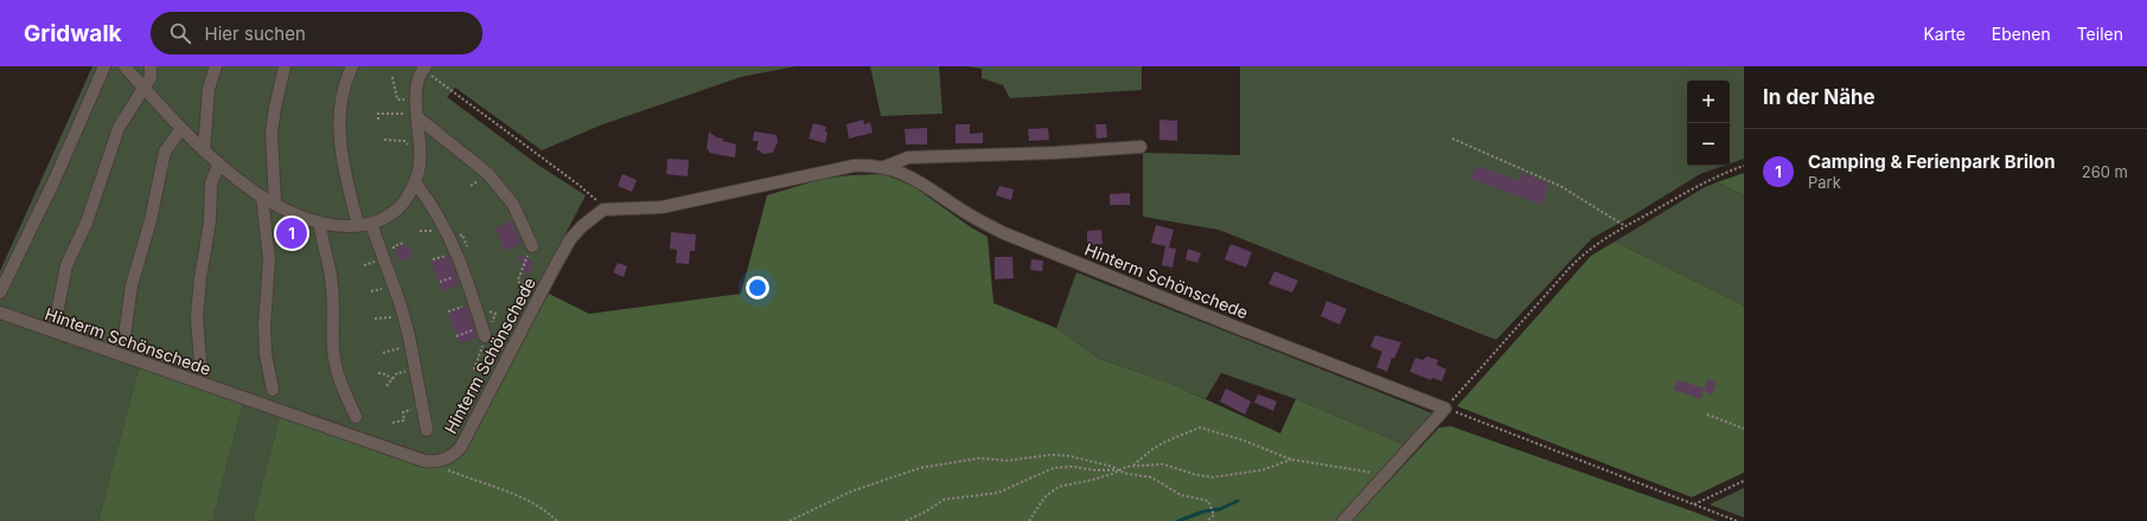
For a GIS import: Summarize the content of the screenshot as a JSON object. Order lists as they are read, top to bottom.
{
  "streets": {
    "street": ["Hinterm Schönschede"]
  },
  "page": {
    "header": "Gridwalk",
    "search": "Hier suchen",
    "nav": ["Karte", "Ebenen", "Teilen"],
    "heading": "In der Nähe",
    "map_buttons": ["+", "−"],
    "list": [
      {
        "mark": "1",
        "name": "Camping & Ferienpark Brilon",
        "note": "Park",
        "value": "260 m"
      }
    ],
    "pins": "1"
  }
}
